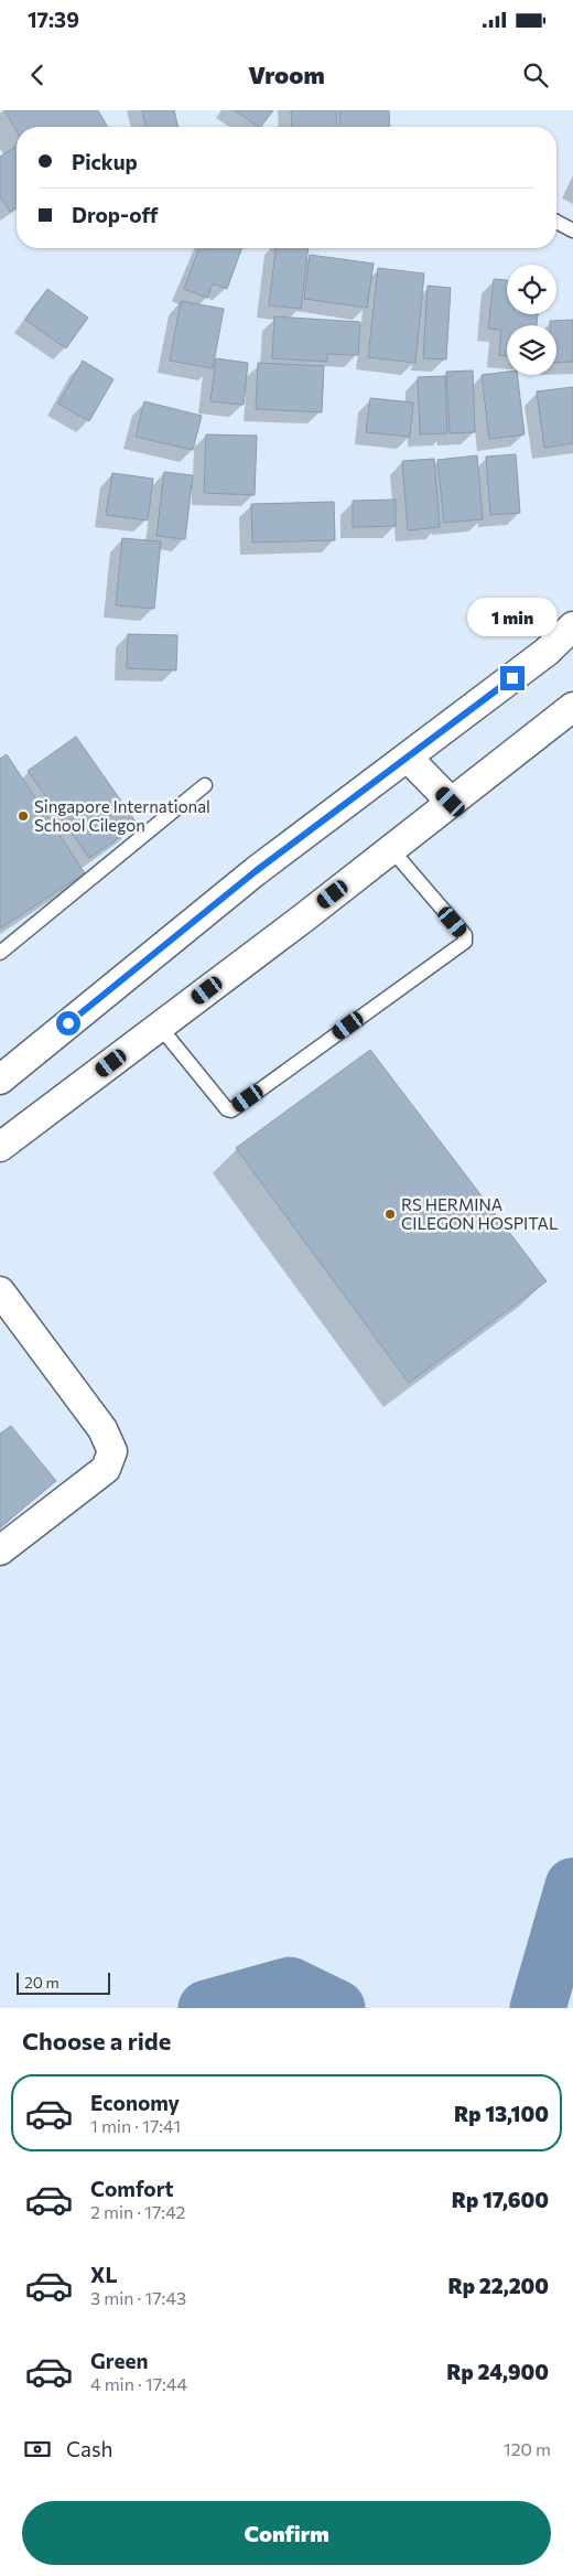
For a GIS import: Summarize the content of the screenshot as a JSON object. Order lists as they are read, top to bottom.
{
  "places": ["Singapore International School Cilegon", "RS HERMINA CILEGON HOSPITAL"],
  "scale_bar": "20 m",
  "page": {
    "status": "17:39",
    "header": "Vroom",
    "banner": ["Pickup", "Drop-off"],
    "bubble": "1 min",
    "scale": "20 m",
    "heading": "Choose a ride",
    "list": [
      {
        "name": "Economy",
        "note": "1 min · 17:41",
        "value": "Rp 13,100"
      },
      {
        "name": "Comfort",
        "note": "2 min · 17:42",
        "value": "Rp 17,600"
      },
      {
        "name": "XL",
        "note": "3 min · 17:43",
        "value": "Rp 22,200"
      },
      {
        "name": "Green",
        "note": "4 min · 17:44",
        "value": "Rp 24,900"
      }
    ],
    "pay": ["Cash", "120 m"],
    "buttons": "Confirm"
  }
}
